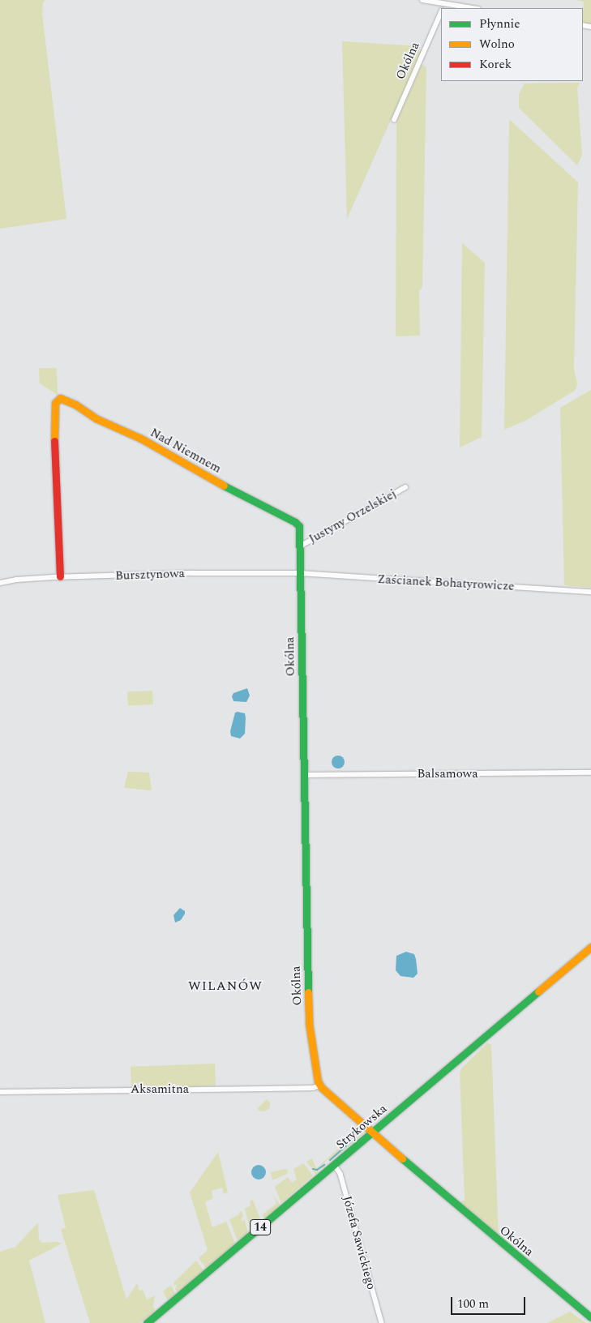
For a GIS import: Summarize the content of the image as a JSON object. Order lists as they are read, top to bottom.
{
  "streets": {
    "street": [
      "Okólna",
      "Nad Niemnem",
      "Justyny Orzelskiej",
      "Bursztynowa",
      "Zaścianek Bohatyrowicze",
      "Balsamowa",
      "Aksamitna",
      "Strykowska",
      "14",
      "Józefa Sawickiego"
    ]
  },
  "crossings": [
    ["Okólna", "Nad Niemnem"],
    ["Okólna", "Justyny Orzelskiej"],
    ["Okólna", "Bursztynowa"],
    ["Okólna", "Zaścianek Bohatyrowicze"],
    ["Okólna", "Balsamowa"],
    ["Okólna", "Aksamitna"],
    ["Okólna", "Strykowska"],
    ["Nad Niemnem", "Bursztynowa"],
    ["Bursztynowa", "Zaścianek Bohatyrowicze"],
    ["Strykowska", "Józefa Sawickiego"]
  ],
  "districts": ["WILANÓW"],
  "legend": ["Płynnie", "Wolno", "Korek"],
  "scale_bar": "100 m"
}
